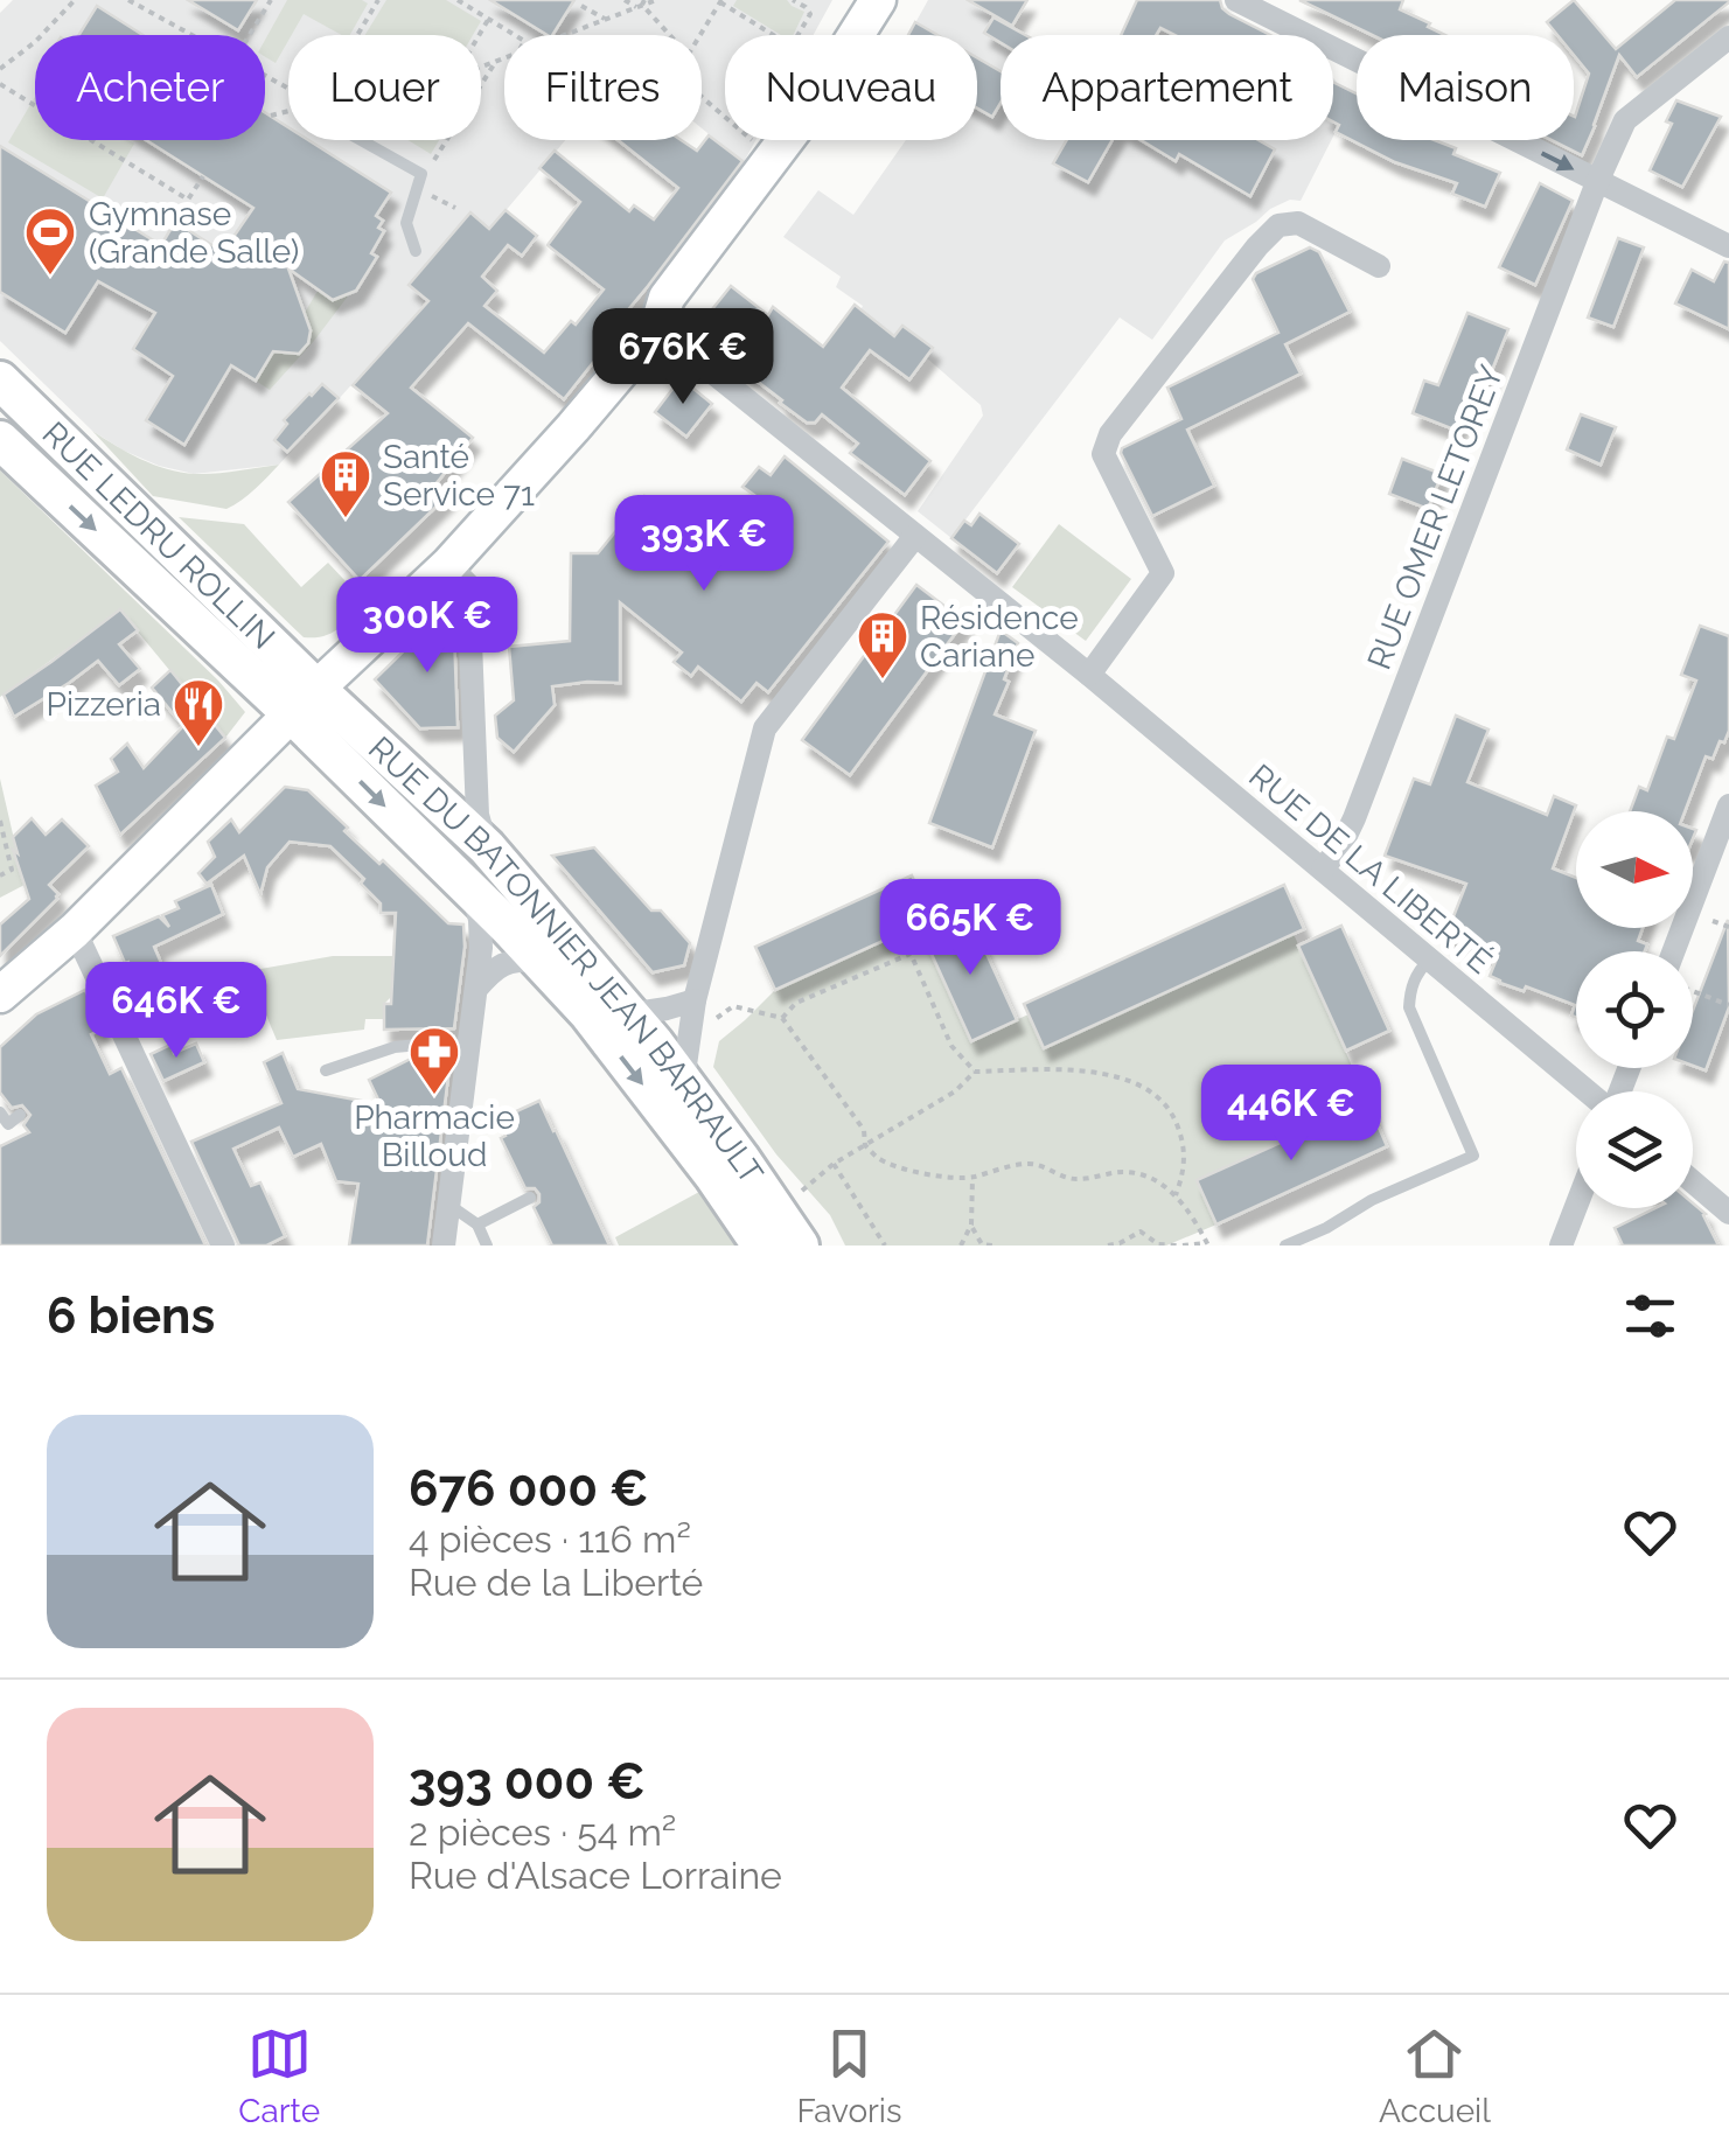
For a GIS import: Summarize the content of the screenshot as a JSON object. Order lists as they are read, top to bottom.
{
  "streets": {
    "main road": ["RUE LEDRU ROLLIN", "RUE DU BATONNIER JEAN BARRAULT"],
    "street": ["RUE OMER LETOREY", "RUE DE LA LIBERTÉ"]
  },
  "crossings": [
    ["RUE OMER LETOREY", "RUE DE LA LIBERTÉ"],
    ["RUE LEDRU ROLLIN", "RUE DU BATONNIER JEAN BARRAULT"]
  ],
  "places": {
    "sports": ["Gymnase (Grande Salle)"],
    "building": ["Santé Service 71", "Résidence Cariane"],
    "restaurant": ["Pizzeria"],
    "pharmacy": ["Pharmacie Billoud"]
  },
  "north": "right",
  "page": {
    "chip": [
      "Acheter",
      "Louer",
      "Filtres",
      "Nouveau",
      "Appartement",
      "Maison"
    ],
    "price": [
      "676K €",
      "393K €",
      "300K €",
      "665K €",
      "646K €",
      "446K €"
    ],
    "heading": "6 biens",
    "list": [
      {
        "name": "676 000 €",
        "note": "4 pièces · 116 m² · Rue de la Liberté"
      },
      {
        "name": "393 000 €",
        "note": "2 pièces · 54 m² · Rue d'Alsace Lorraine"
      }
    ],
    "tabs": ["Carte", "Favoris", "Accueil"]
  }
}
